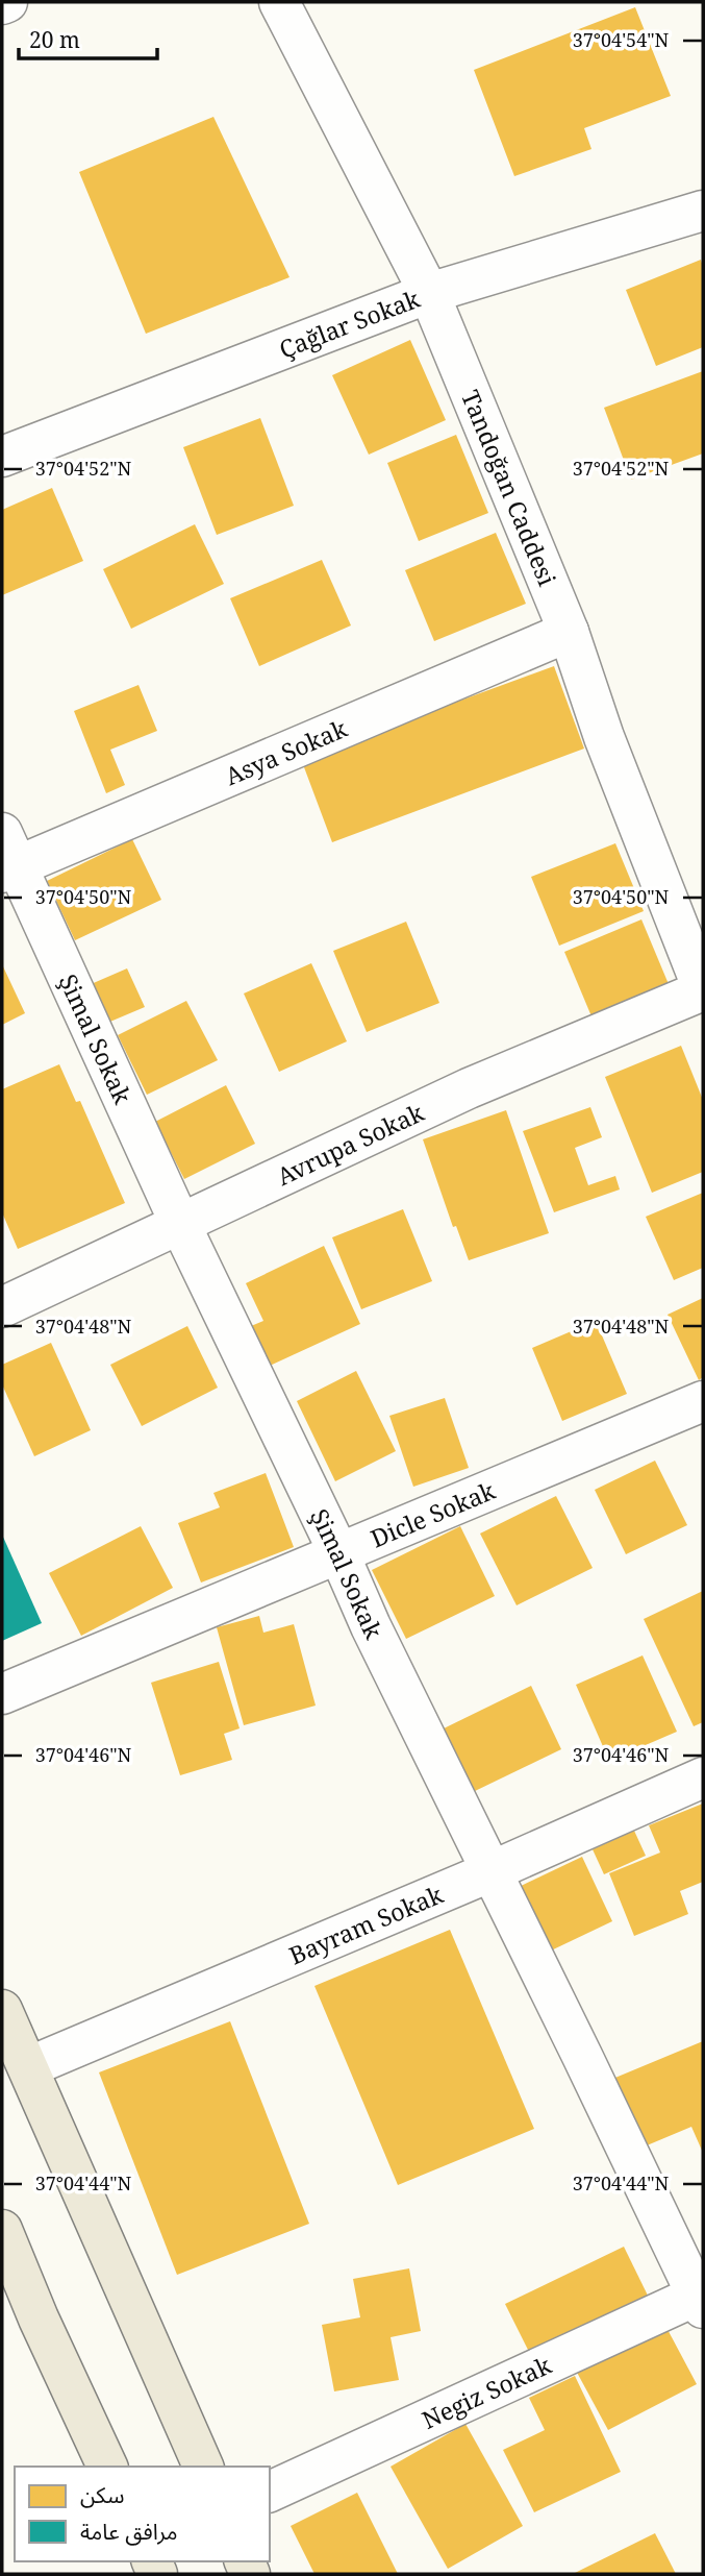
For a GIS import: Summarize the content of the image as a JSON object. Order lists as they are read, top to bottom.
{
  "streets": {
    "street": [
      "Çağlar Sokak",
      "Tandoğan Caddesi",
      "Asya Sokak",
      "Şimal Sokak",
      "Avrupa Sokak",
      "Dicle Sokak",
      "Bayram Sokak",
      "Negiz Sokak"
    ]
  },
  "crossings": [
    ["Çağlar Sokak", "Tandoğan Caddesi"],
    ["Tandoğan Caddesi", "Asya Sokak"],
    ["Tandoğan Caddesi", "Avrupa Sokak"],
    ["Asya Sokak", "Şimal Sokak"],
    ["Şimal Sokak", "Avrupa Sokak"],
    ["Şimal Sokak", "Dicle Sokak"],
    ["Şimal Sokak", "Bayram Sokak"],
    ["Şimal Sokak", "Negiz Sokak"]
  ],
  "legend": ["سكن", "مرافق عامة"],
  "scale_bar": "20 m",
  "coordinates": [
    "37°04'54\"N",
    "37°04'52\"N",
    "37°04'50\"N",
    "37°04'48\"N",
    "37°04'46\"N",
    "37°04'44\"N"
  ]
}
